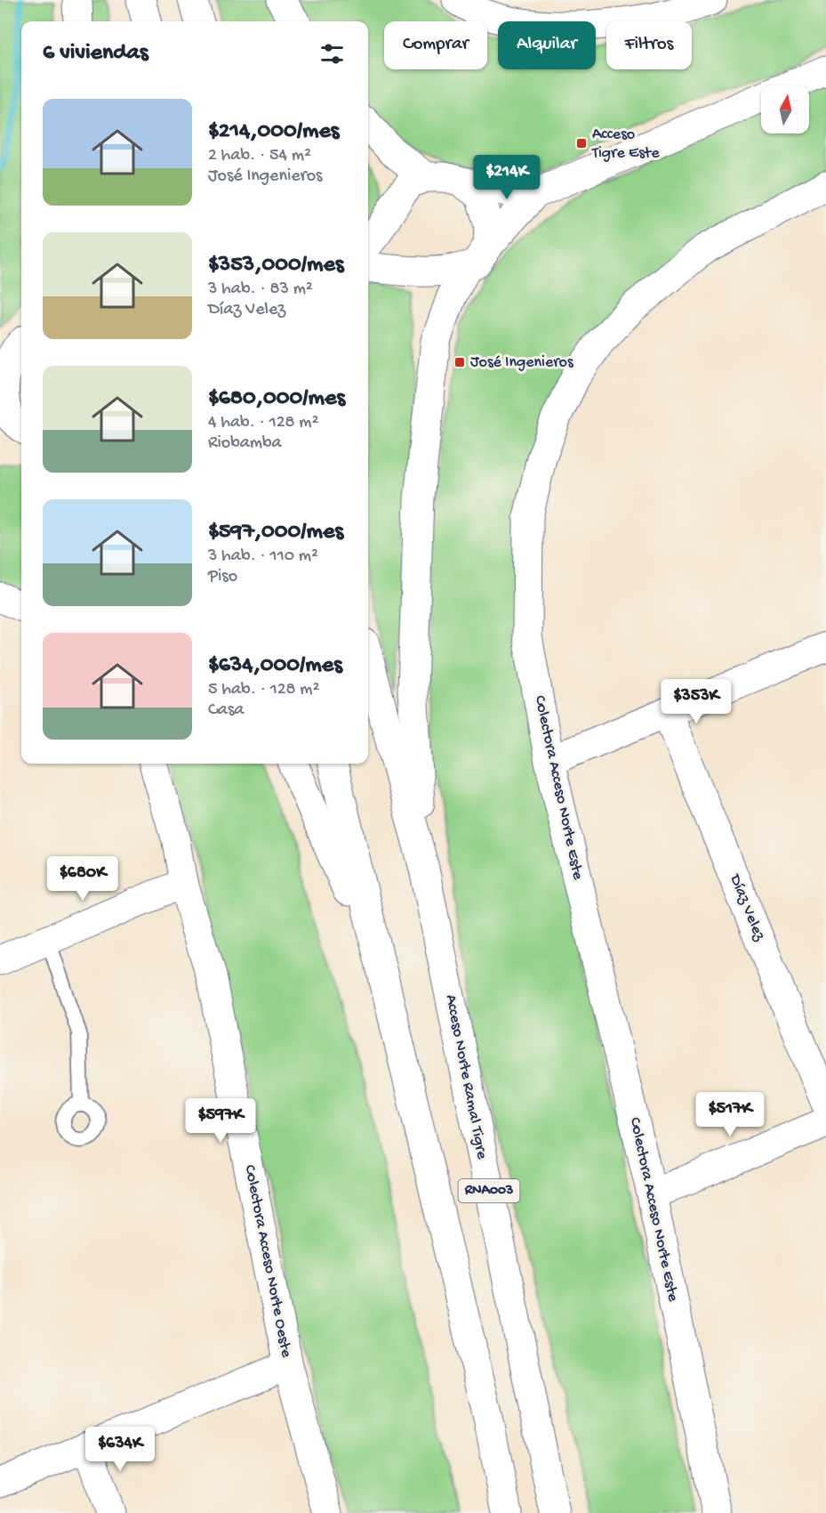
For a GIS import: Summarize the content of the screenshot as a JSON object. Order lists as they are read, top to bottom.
{
  "streets": {
    "main road": [
      "Colectora Acceso Norte Este",
      "Díaz Velez",
      "Acceso Norte Ramal Tigre",
      "RNA003",
      "Colectora Acceso Norte Oeste"
    ]
  },
  "places": {
    "transit": ["Acceso Tigre Este", "José Ingenieros"]
  },
  "north": "top",
  "page": {
    "chip": ["Comprar", "Alquilar", "Filtros"],
    "heading": "6 viviendas",
    "list": [
      {
        "name": "$214,000/mes",
        "note": "2 hab. · 54 m² · José Ingenieros"
      },
      {
        "name": "$353,000/mes",
        "note": "3 hab. · 83 m² · Díaz Velez"
      },
      {
        "name": "$680,000/mes",
        "note": "4 hab. · 128 m² · Riobamba"
      },
      {
        "name": "$597,000/mes",
        "note": "3 hab. · 110 m² · Piso"
      },
      {
        "name": "$634,000/mes",
        "note": "5 hab. · 128 m² · Casa"
      }
    ],
    "price": [
      "$214K",
      "$353K",
      "$680K",
      "$517K",
      "$597K",
      "$634K"
    ]
  }
}
